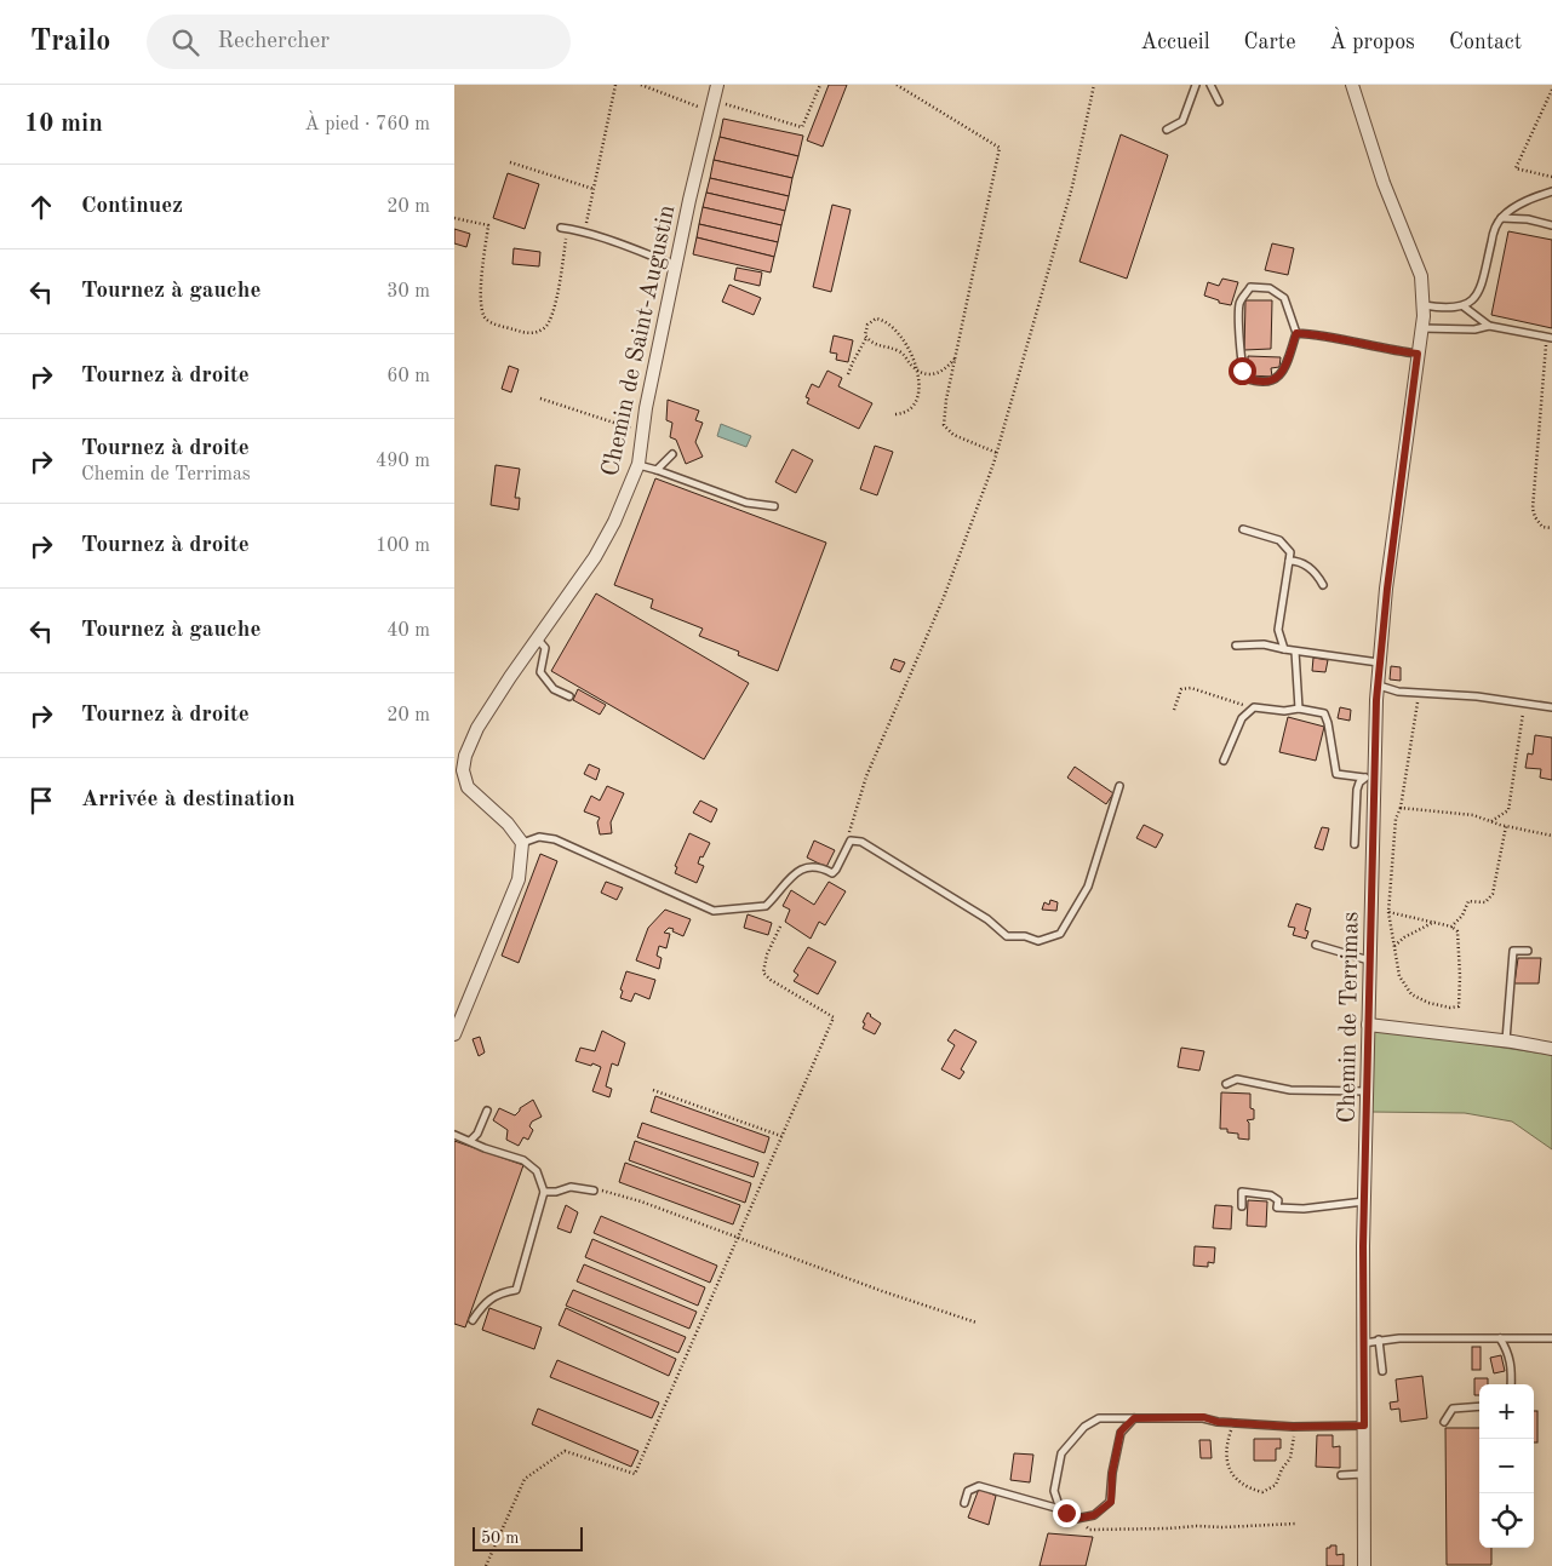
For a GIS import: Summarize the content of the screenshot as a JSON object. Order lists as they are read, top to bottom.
{
  "streets": {
    "street": ["Chemin de Saint-Augustin", "Chemin de Terrimas"]
  },
  "scale_bar": "50 m",
  "page": {
    "header": "Trailo",
    "search": "Rechercher",
    "nav": [
      "Accueil",
      "Carte",
      "À propos",
      "Contact"
    ],
    "heading": ["10 min", "À pied · 760 m"],
    "list": [
      ["Continuez", "20 m"],
      ["Tournez à gauche", "30 m"],
      ["Tournez à droite", "60 m"],
      ["Tournez à droite", "Chemin de Terrimas", "490 m"],
      ["Tournez à droite", "100 m"],
      ["Tournez à gauche", "40 m"],
      ["Tournez à droite", "20 m"],
      "Arrivée à destination"
    ],
    "map_buttons": ["+", "−"],
    "scale": "50 m"
  }
}
